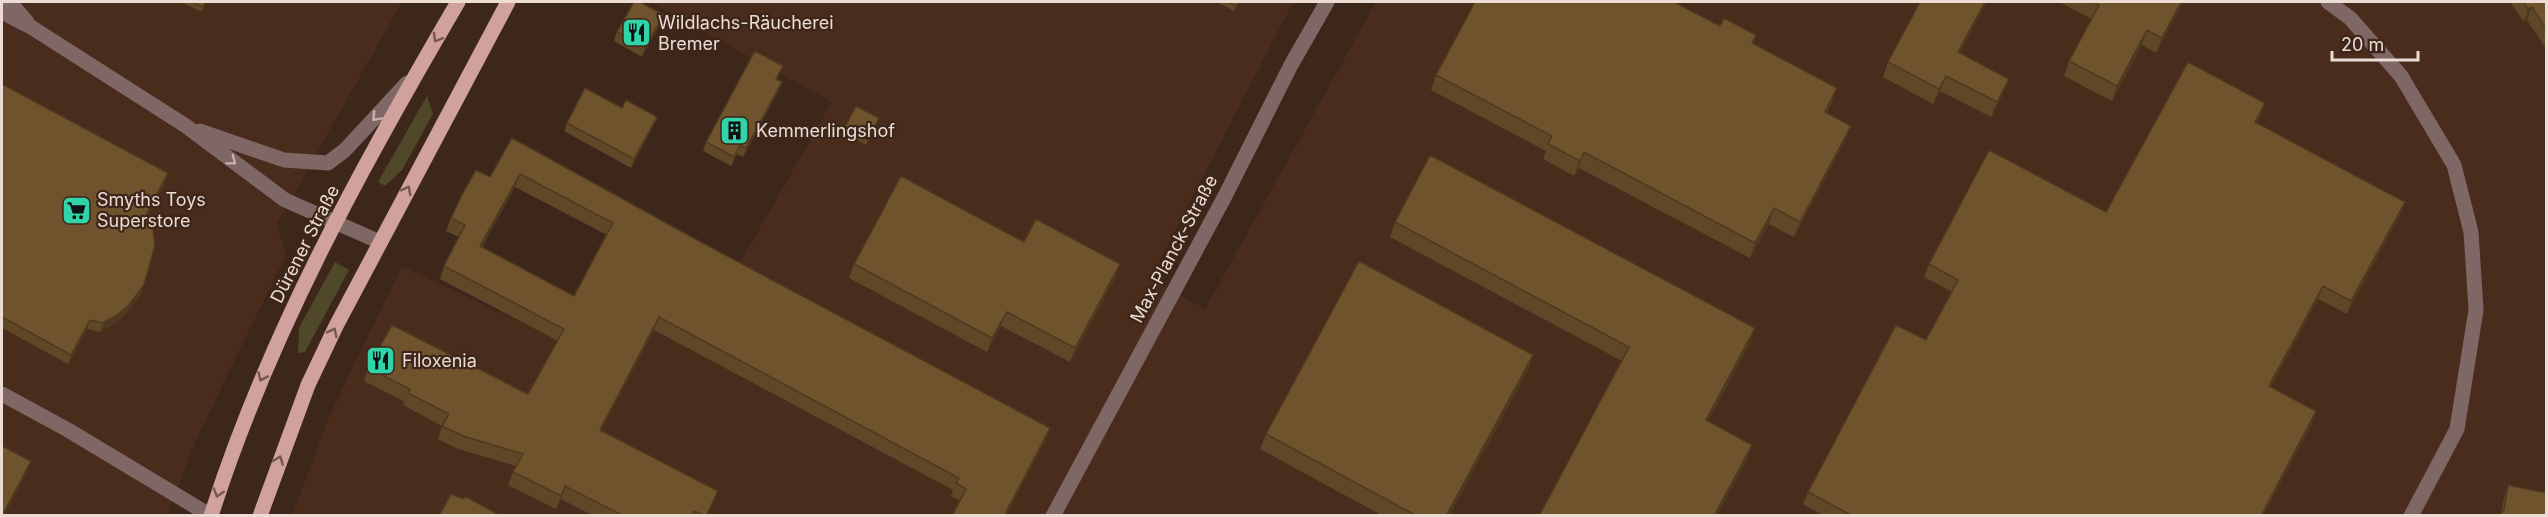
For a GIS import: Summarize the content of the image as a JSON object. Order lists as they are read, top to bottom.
{
  "streets": {
    "main road": ["Dürener Straße"],
    "street": ["Max-Planck-Straße"]
  },
  "places": {
    "restaurant": ["Wildlachs-Räucherei Bremer", "Filoxenia"],
    "building": ["Kemmerlingshof"],
    "supermarket": ["Smyths Toys Superstore"]
  },
  "scale_bar": "20 m"
}
